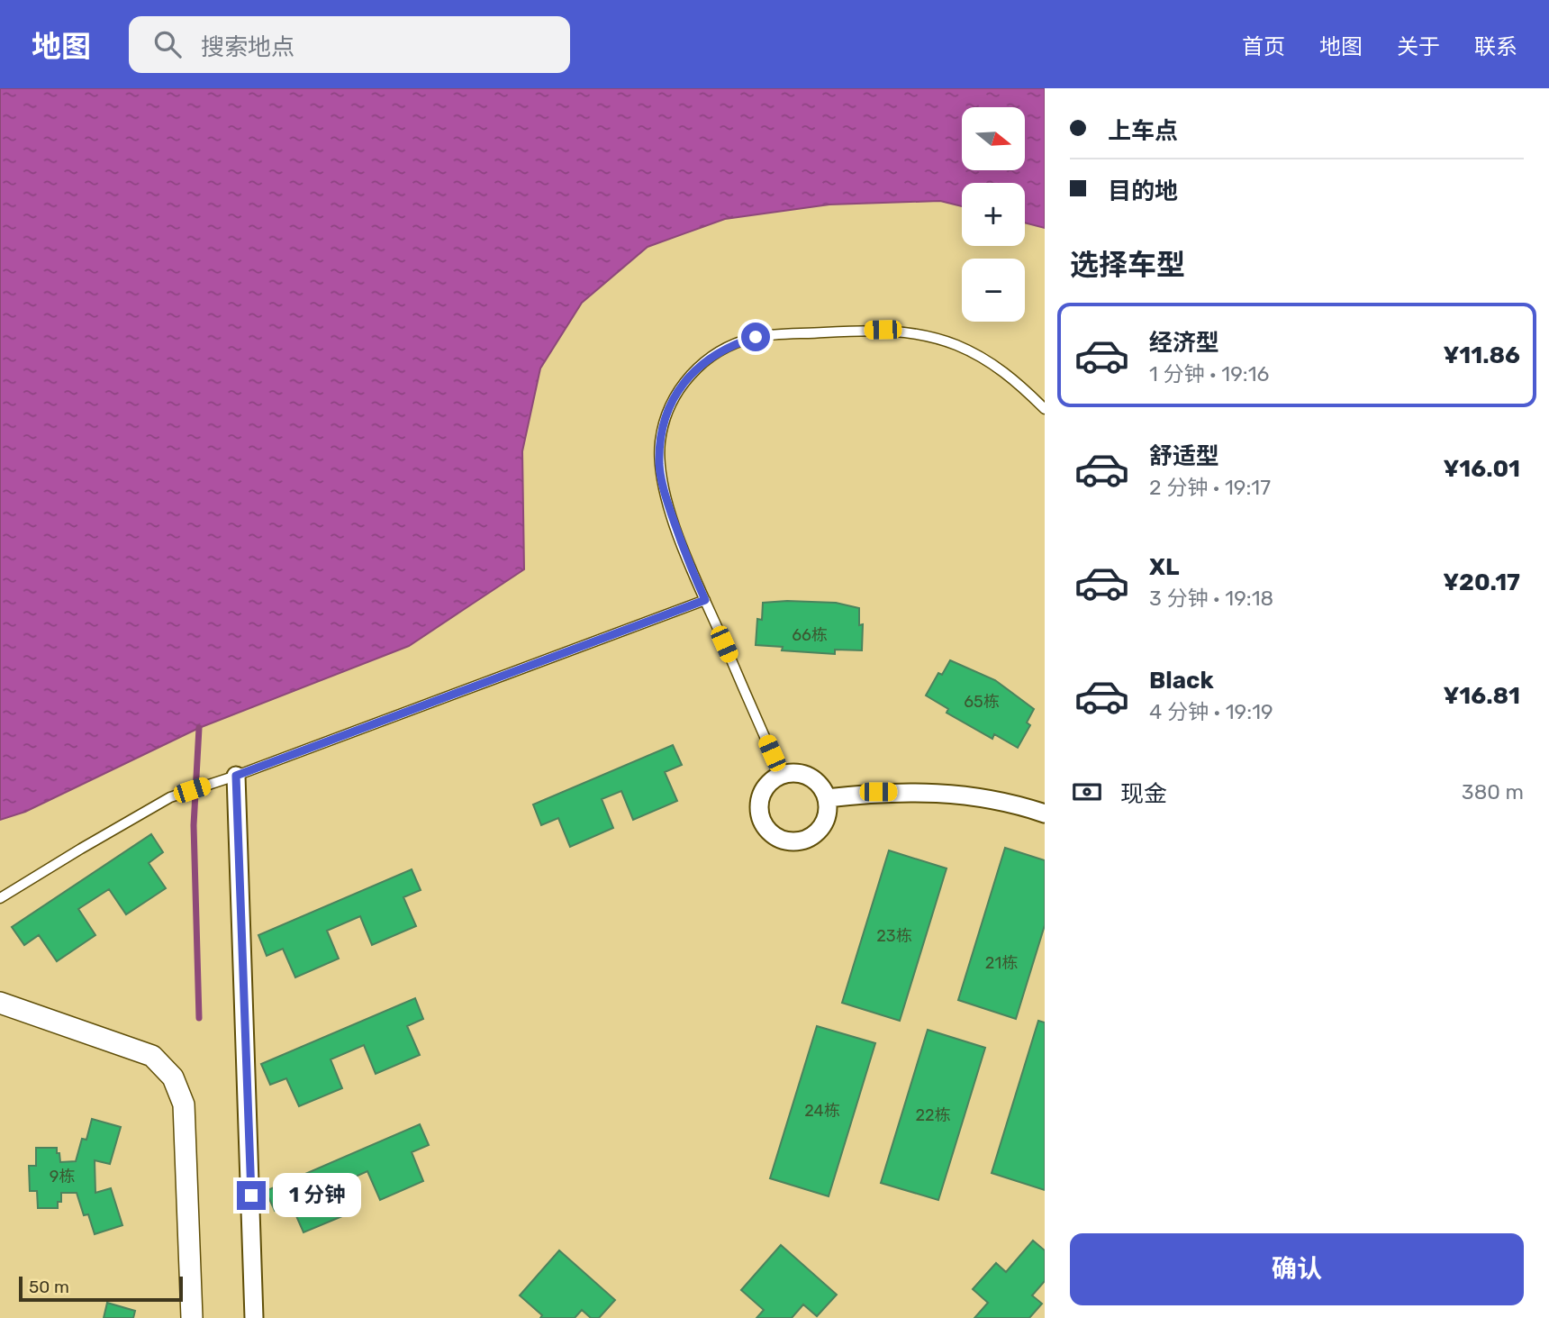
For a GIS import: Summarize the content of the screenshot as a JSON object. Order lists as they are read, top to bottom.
{
  "house_numbers": [
    "66栋",
    "65栋",
    "23栋",
    "21栋",
    "24栋",
    "22栋",
    "9栋"
  ],
  "scale_bar": "50 m",
  "north": "right",
  "page": {
    "header": "地图",
    "search": "搜索地点",
    "nav": [
      "首页",
      "地图",
      "关于",
      "联系"
    ],
    "banner": ["上车点", "目的地"],
    "map_buttons": ["+", "−"],
    "heading": "选择车型",
    "list": [
      {
        "name": "经济型",
        "note": "1 分钟 · 19:16",
        "value": "¥11.86"
      },
      {
        "name": "舒适型",
        "note": "2 分钟 · 19:17",
        "value": "¥16.01"
      },
      {
        "name": "XL",
        "note": "3 分钟 · 19:18",
        "value": "¥20.17"
      },
      {
        "name": "Black",
        "note": "4 分钟 · 19:19",
        "value": "¥16.81"
      }
    ],
    "pay": ["现金", "380 m"],
    "bubble": "1 分钟",
    "buttons": "确认",
    "scale": "50 m"
  }
}
